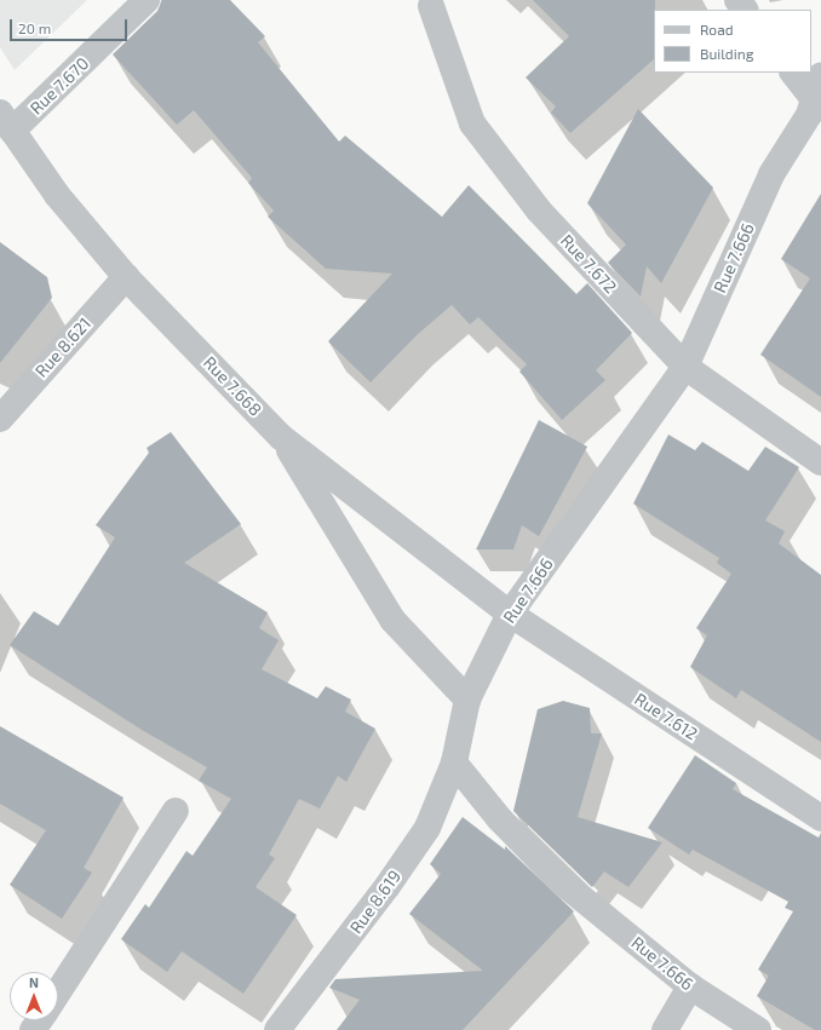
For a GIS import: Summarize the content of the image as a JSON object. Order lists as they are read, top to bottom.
{
  "streets": {
    "street": [
      "Rue 7.670",
      "Rue 7.666",
      "Rue 7.672",
      "Rue 8.621",
      "Rue 7.668",
      "Rue 7.612",
      "Rue 8.619"
    ]
  },
  "crossings": [
    ["Rue 7.670", "Rue 7.668"],
    ["Rue 7.666", "Rue 7.672"],
    ["Rue 7.666", "Rue 7.668"],
    ["Rue 7.666", "Rue 7.612"],
    ["Rue 7.666", "Rue 8.619"],
    ["Rue 8.621", "Rue 7.668"],
    ["Rue 7.668", "Rue 7.612"]
  ],
  "legend": ["Road", "Building"],
  "scale_bar": "20 m",
  "north": "top"
}
